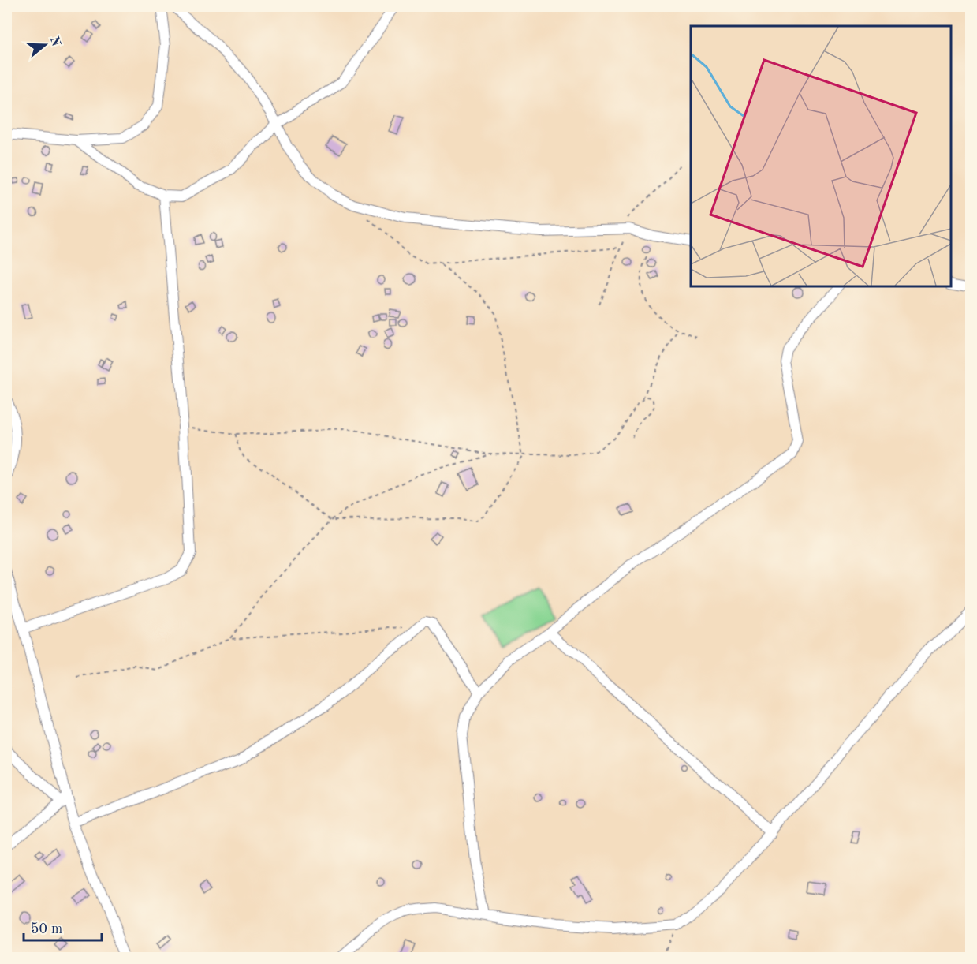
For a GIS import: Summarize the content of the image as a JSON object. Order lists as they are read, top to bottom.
{
  "scale_bar": "50 m",
  "north": "right"
}
